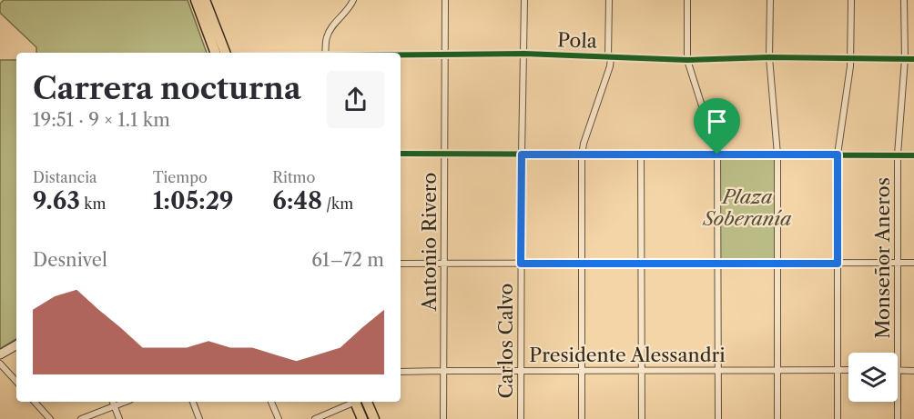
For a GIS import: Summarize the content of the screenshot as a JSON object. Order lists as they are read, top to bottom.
{
  "streets": {
    "street": [
      "Pola",
      "Antonio Rivero",
      "Monseñor Aneros",
      "Carlos Calvo",
      "Presidente Alessandri"
    ]
  },
  "crossings": [
    ["Pola", "Antonio Rivero"],
    ["Pola", "Monseñor Aneros"],
    ["Pola", "Carlos Calvo"],
    ["Antonio Rivero", "Presidente Alessandri"],
    ["Carlos Calvo", "Presidente Alessandri"]
  ],
  "parks": ["Plaza Soberanía"],
  "page": {
    "heading": ["Carrera nocturna", "19:51 · 9 × 1.1 km"],
    "stats": [
      ["Distancia", "9.63 km"],
      ["Tiempo", "1:05:29"],
      ["Ritmo", "6:48 /km"]
    ],
    "chart": ["Desnivel", "61–72 m"]
  }
}
